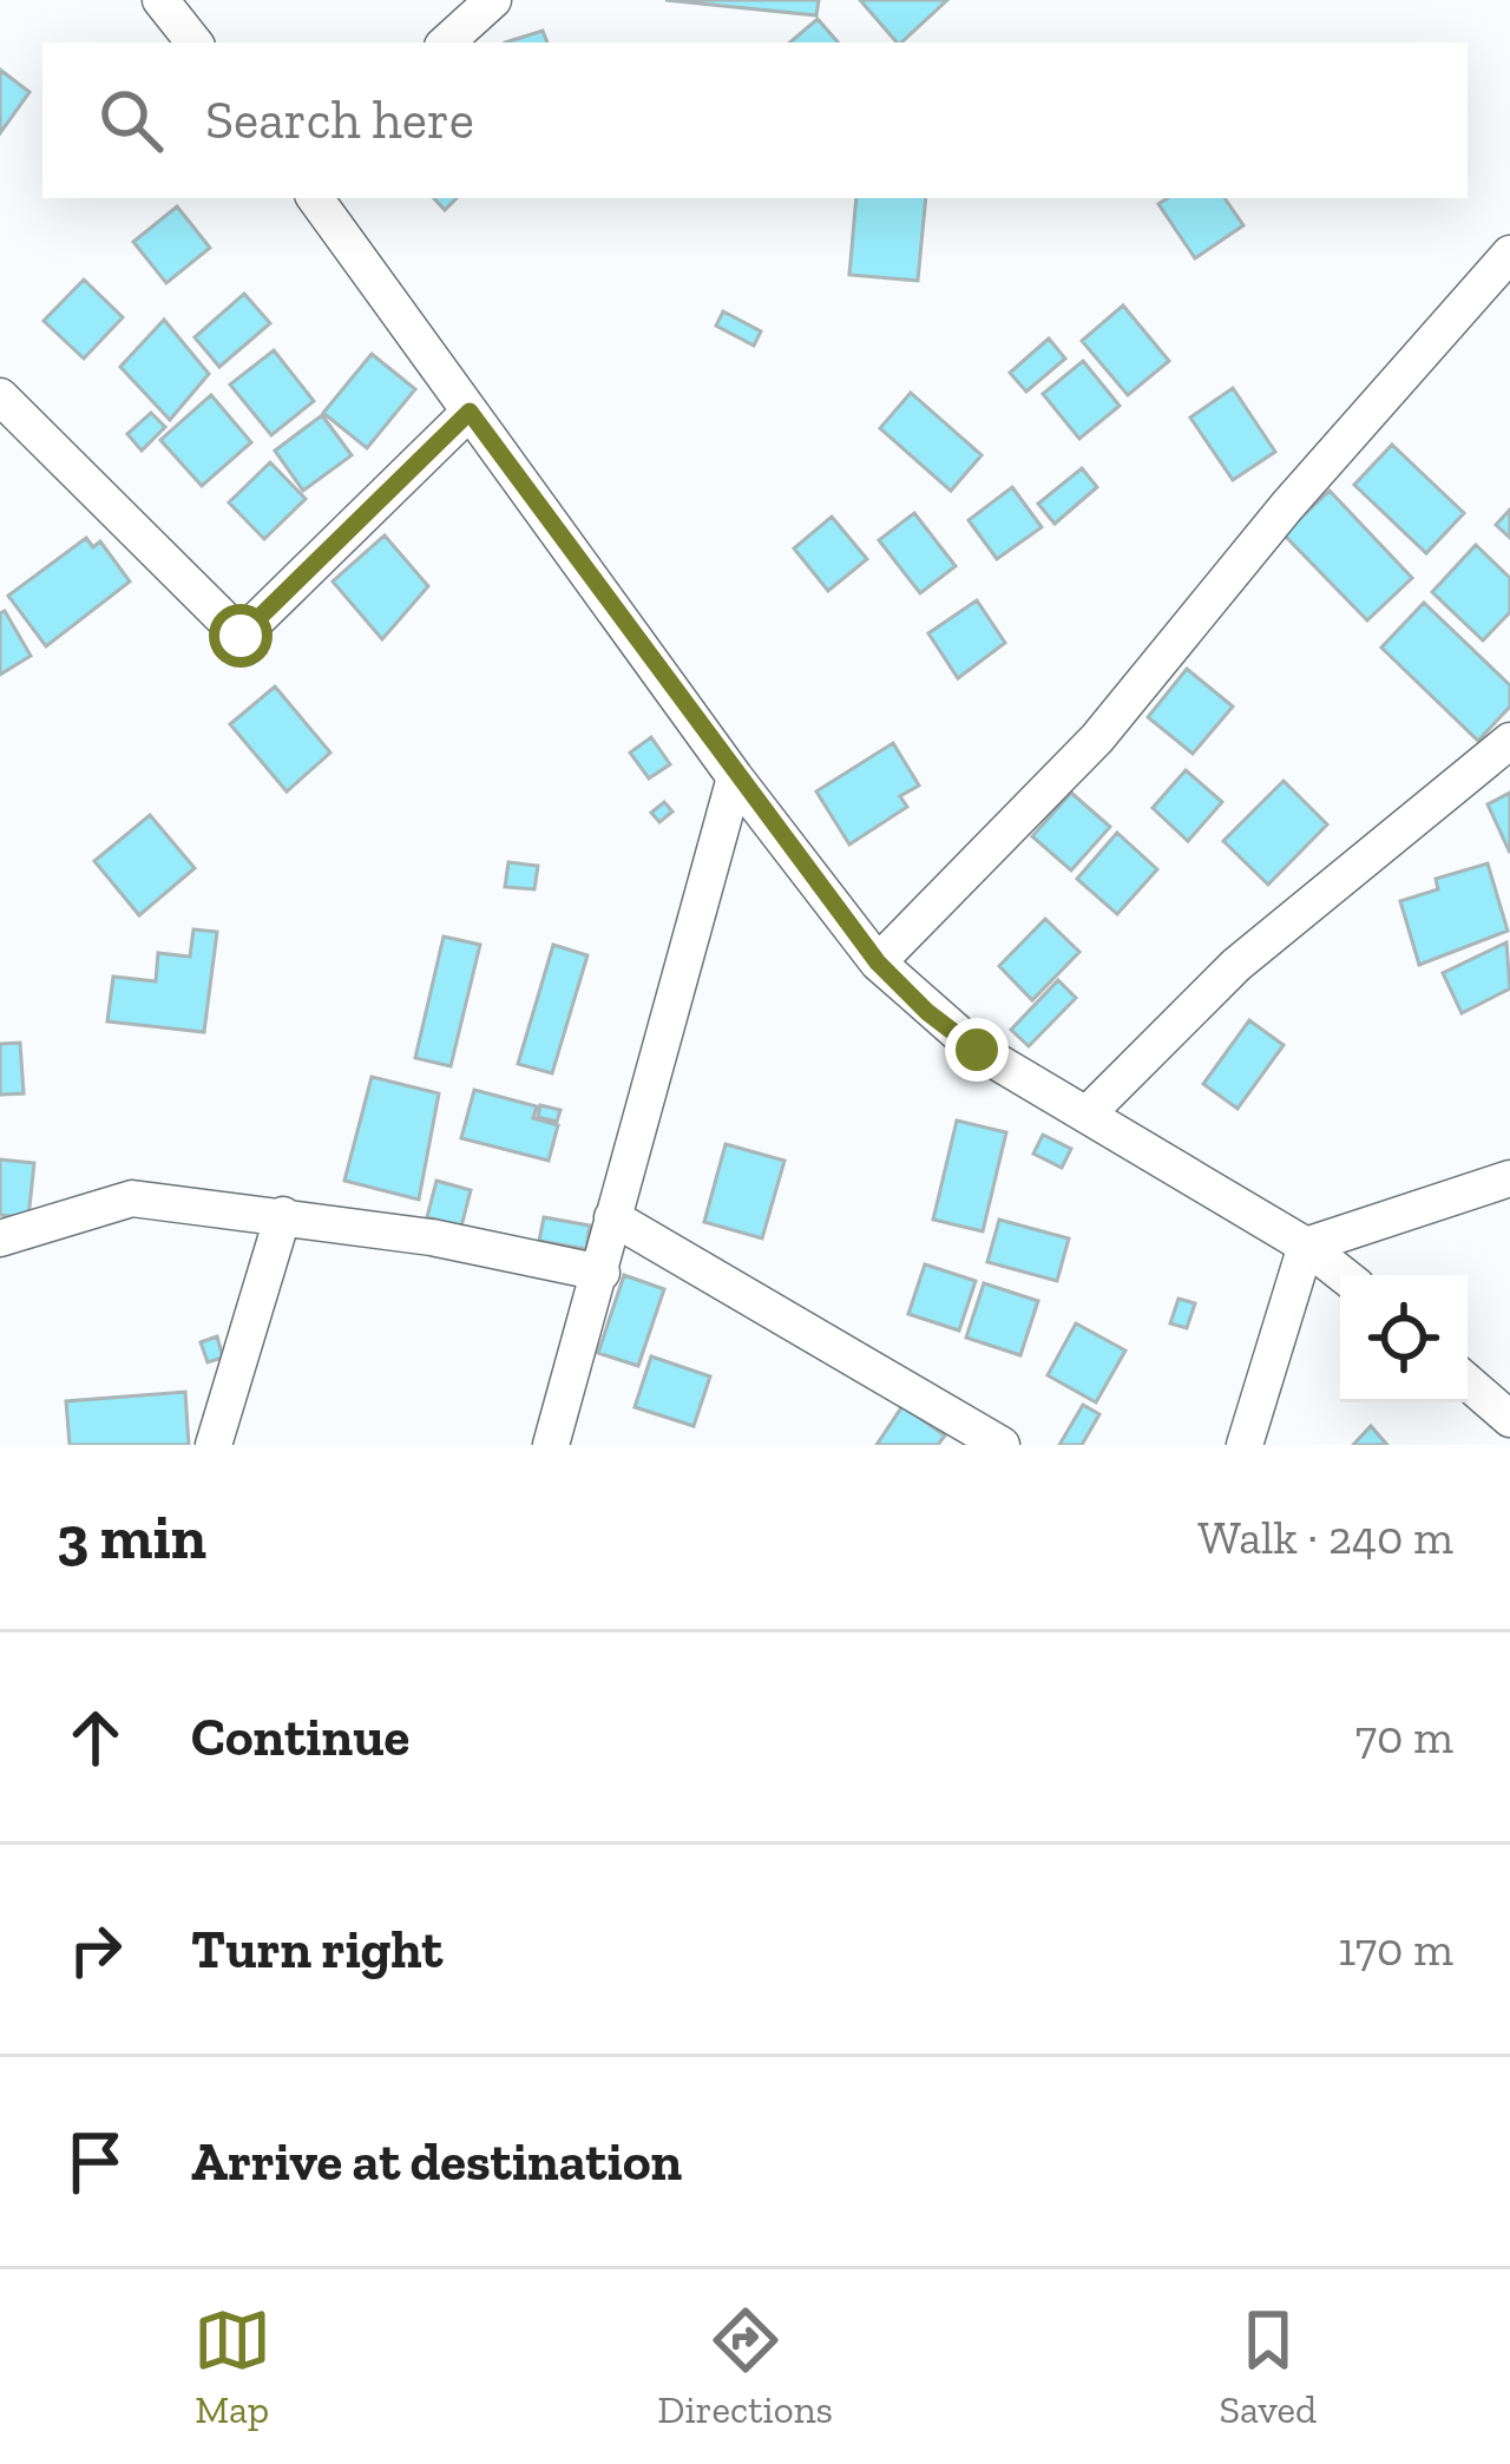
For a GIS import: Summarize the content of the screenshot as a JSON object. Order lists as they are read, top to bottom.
{
  "page": {
    "search": "Search here",
    "heading": ["3 min", "Walk · 240 m"],
    "list": [
      ["Continue", "70 m"],
      ["Turn right", "170 m"],
      "Arrive at destination"
    ],
    "nav": ["Map", "Directions", "Saved"]
  }
}
